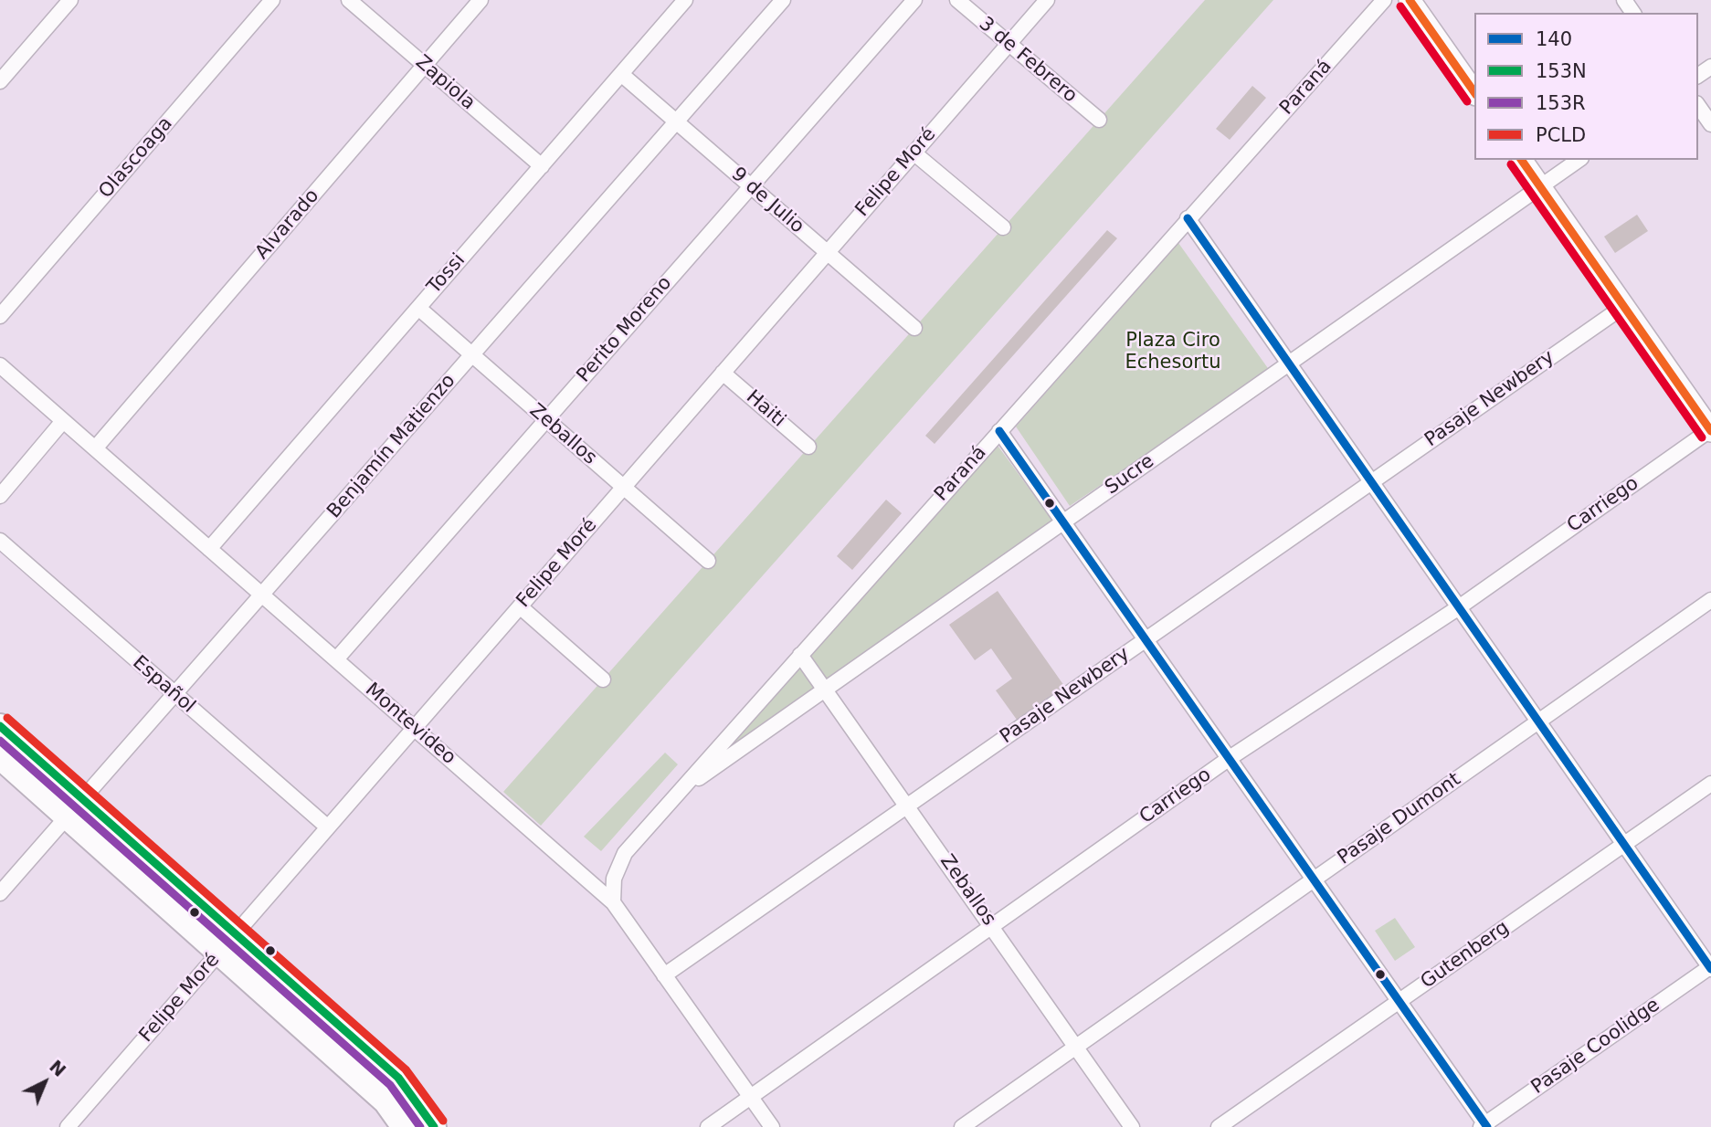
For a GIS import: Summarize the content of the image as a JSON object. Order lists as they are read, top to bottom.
{
  "streets": {
    "street": [
      "3 de Febrero",
      "Zapiola",
      "Paraná",
      "Olascoaga",
      "Felipe Moré",
      "9 de Julio",
      "Alvarado",
      "Tossi",
      "Perito Moreno",
      "Pasaje Newbery",
      "Haiti",
      "Zeballos",
      "Benjamín Matienzo",
      "Sucre",
      "Carriego",
      "Español",
      "Montevideo",
      "Pasaje Dumont",
      "Gutenberg",
      "Pasaje Coolidge"
    ]
  },
  "crossings": [
    ["3 de Febrero", "Felipe Moré"],
    ["Zapiola", "Alvarado"],
    ["Zapiola", "Tossi"],
    ["Paraná", "Zeballos"],
    ["Paraná", "Sucre"],
    ["Paraná", "Montevideo"],
    ["Felipe Moré", "9 de Julio"],
    ["Felipe Moré", "Haiti"],
    ["Felipe Moré", "Zeballos"],
    ["Felipe Moré", "Español"],
    ["Felipe Moré", "Montevideo"],
    ["9 de Julio", "Tossi"],
    ["9 de Julio", "Perito Moreno"],
    ["9 de Julio", "Benjamín Matienzo"],
    ["Alvarado", "Montevideo"],
    ["Tossi", "Zeballos"],
    ["Tossi", "Montevideo"],
    ["Perito Moreno", "Zeballos"],
    ["Perito Moreno", "Montevideo"],
    ["Pasaje Newbery", "Zeballos"],
    ["Pasaje Newbery", "Montevideo"],
    ["Zeballos", "Benjamín Matienzo"],
    ["Zeballos", "Sucre"],
    ["Zeballos", "Carriego"],
    ["Zeballos", "Pasaje Dumont"],
    ["Benjamín Matienzo", "Español"],
    ["Benjamín Matienzo", "Montevideo"],
    ["Carriego", "Montevideo"]
  ],
  "parks": ["Plaza Ciro Echesortu"],
  "lines": [
    "transit line 140",
    "transit line PCLD",
    "transit line 153N",
    "transit line 153R"
  ],
  "legend": [
    "140",
    "153N",
    "153R",
    "PCLD"
  ],
  "north": "top right"
}
